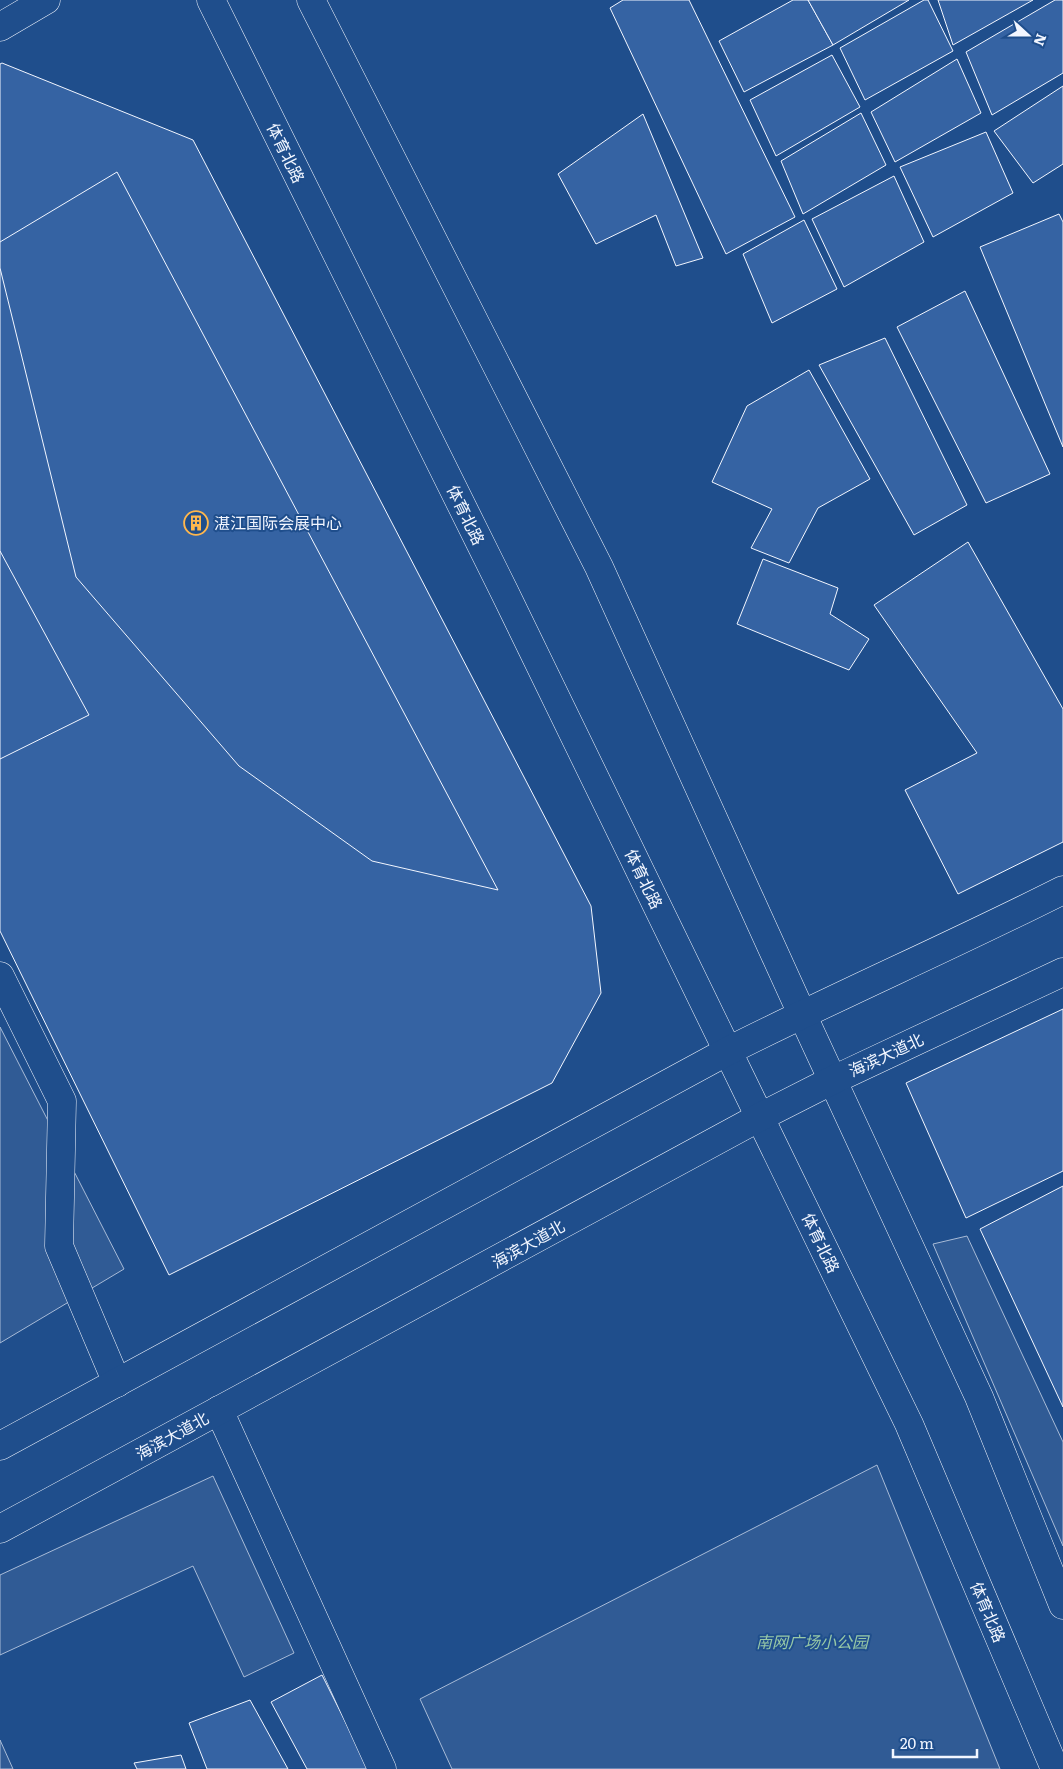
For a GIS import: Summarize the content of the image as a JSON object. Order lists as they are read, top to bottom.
{
  "streets": {
    "main road": ["体育北路", "海滨大道北"]
  },
  "crossings": [
    ["体育北路", "海滨大道北"]
  ],
  "parks": ["南网广场小公园"],
  "places": {
    "building": ["湛江国际会展中心"]
  },
  "scale_bar": "20 m",
  "north": "right"
}
